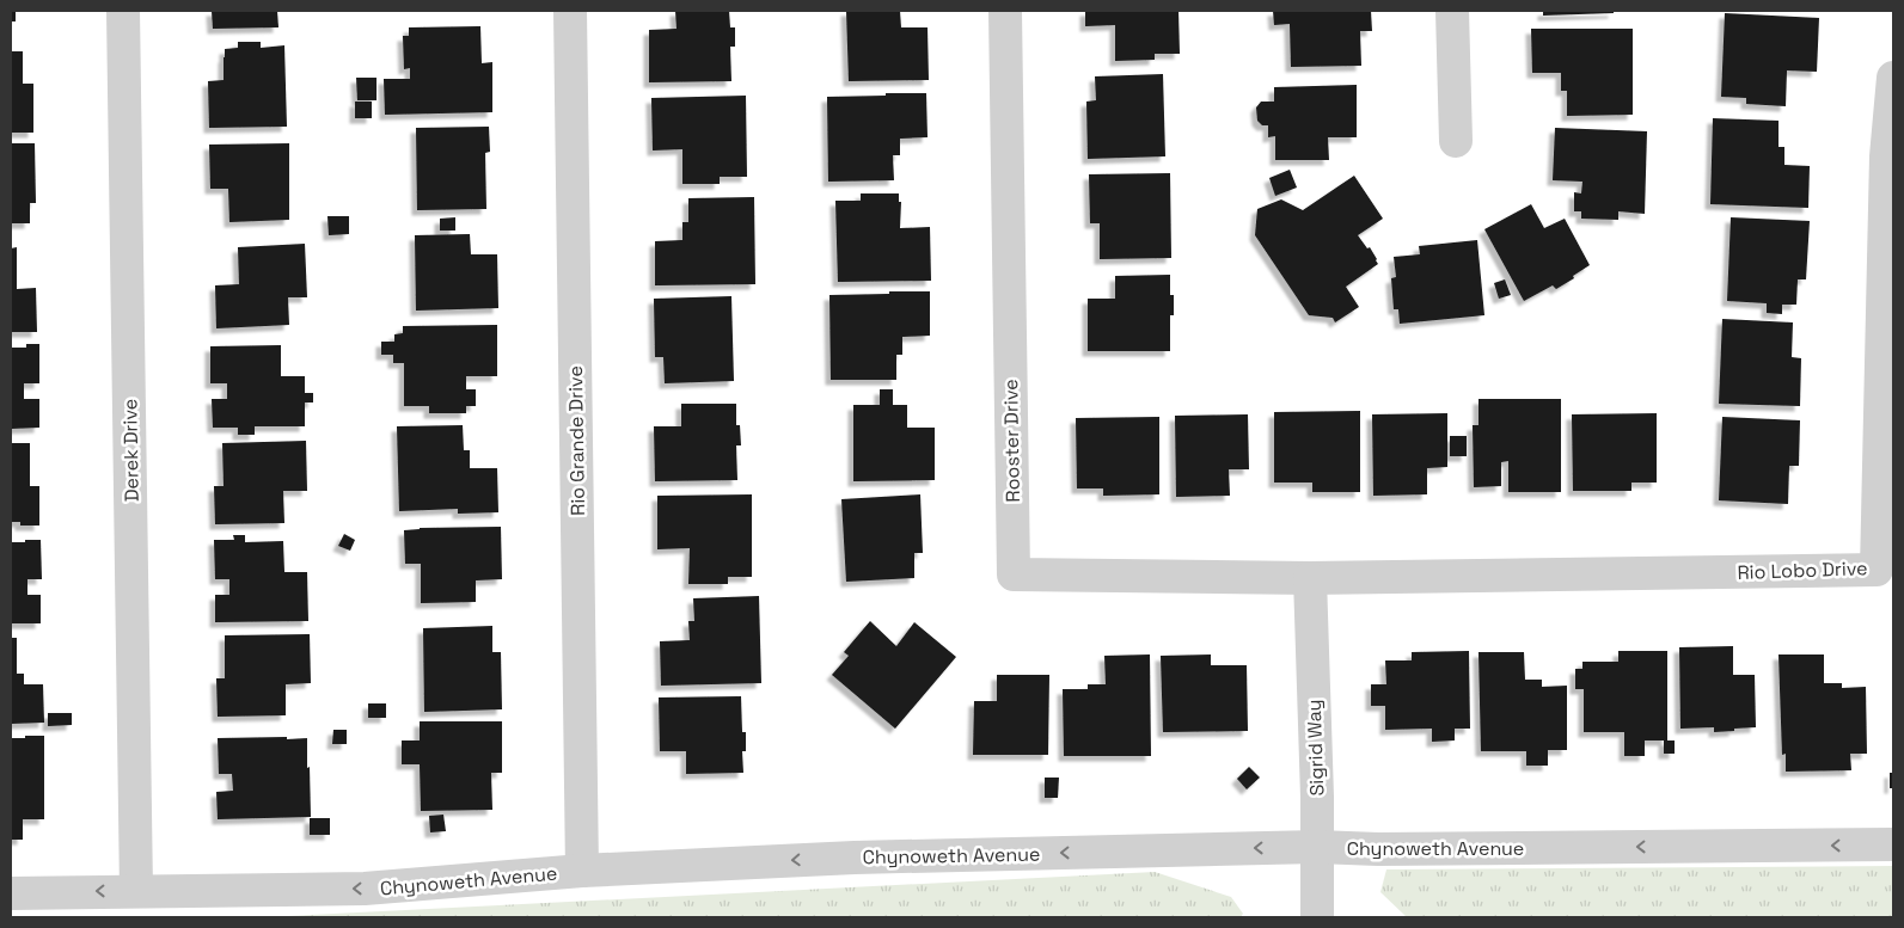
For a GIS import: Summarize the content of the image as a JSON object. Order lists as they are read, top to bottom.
{
  "streets": {
    "street": [
      "Rio Grande Drive",
      "Rooster Drive",
      "Derek Drive",
      "Rio Lobo Drive",
      "Sigrid Way",
      "Chynoweth Avenue"
    ]
  },
  "crossings": [
    ["Rio Grande Drive", "Chynoweth Avenue"],
    ["Rooster Drive", "Rio Lobo Drive"],
    ["Rooster Drive", "Sigrid Way"],
    ["Derek Drive", "Chynoweth Avenue"],
    ["Rio Lobo Drive", "Sigrid Way"],
    ["Sigrid Way", "Chynoweth Avenue"]
  ],
  "one_way": ["Chynoweth Avenue"]
}
